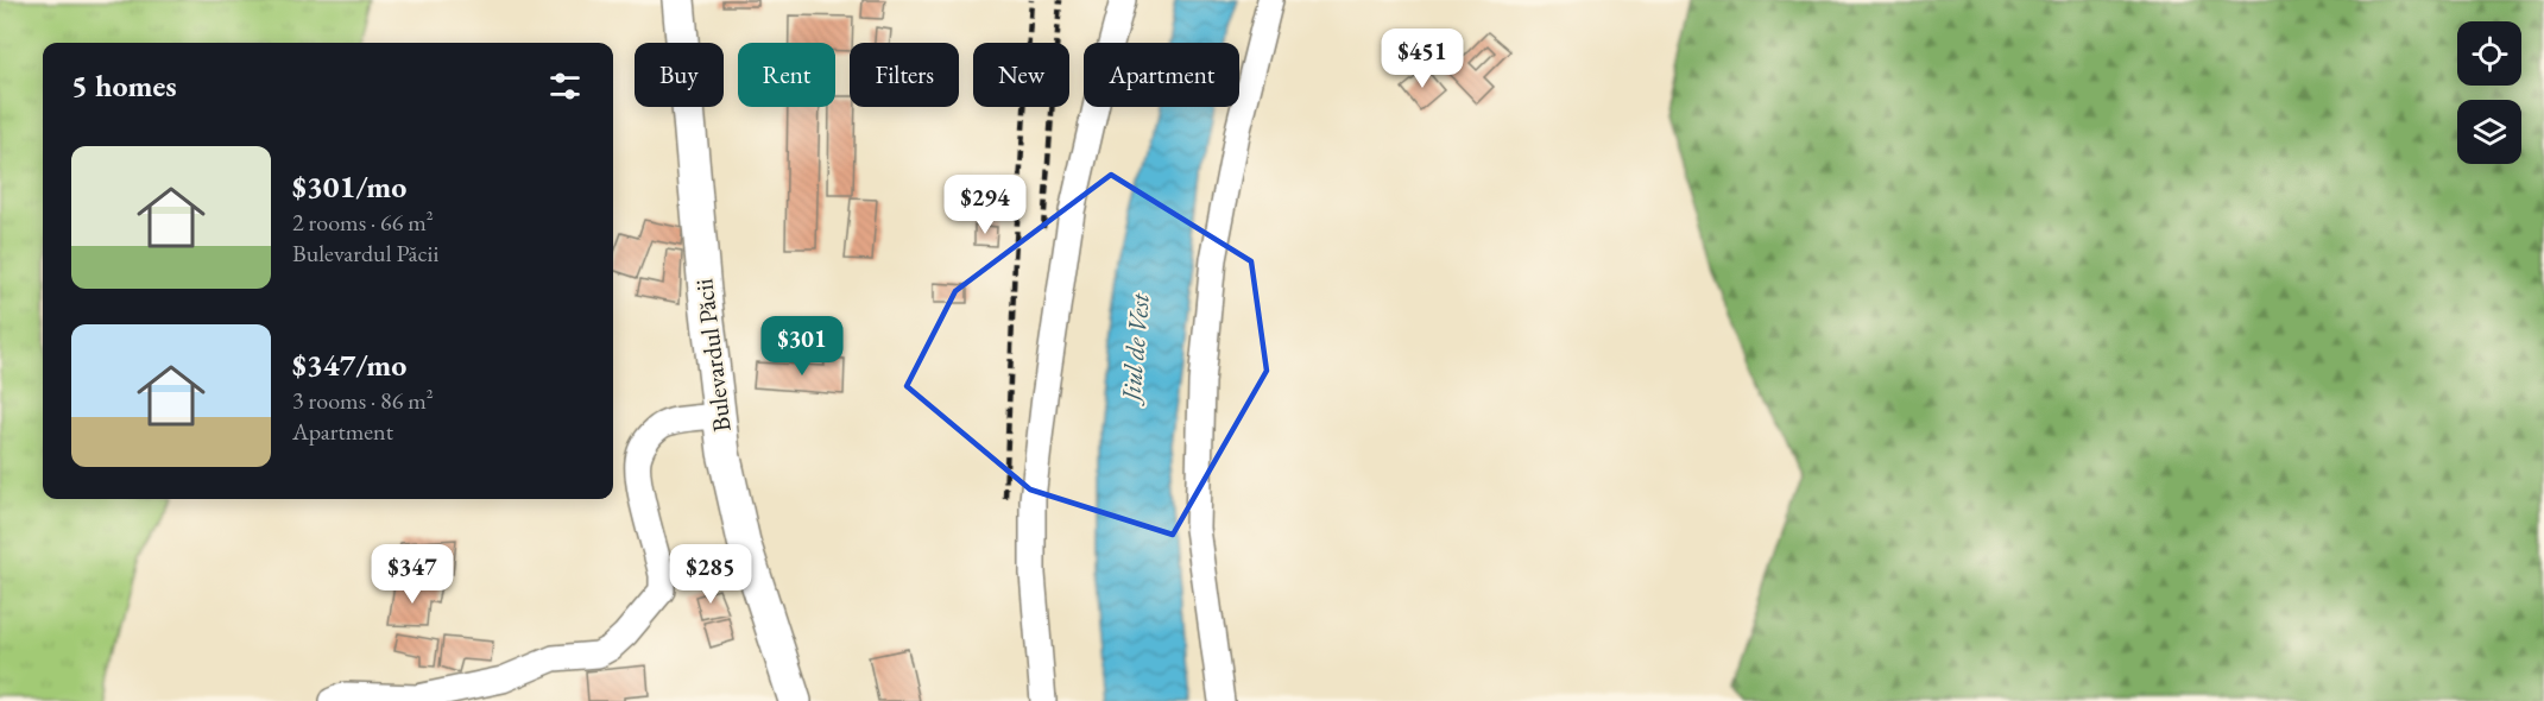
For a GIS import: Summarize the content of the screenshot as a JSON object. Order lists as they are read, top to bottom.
{
  "streets": {
    "main road": ["Bulevardul Păcii"]
  },
  "water": ["Jiul de Vest"],
  "page": {
    "price": [
      "$451",
      "$294",
      "$301",
      "$347",
      "$285"
    ],
    "chip": [
      "Buy",
      "Rent",
      "Filters",
      "New",
      "Apartment"
    ],
    "heading": "5 homes",
    "list": [
      {
        "name": "$301/mo",
        "note": "2 rooms · 66 m² · Bulevardul Păcii"
      },
      {
        "name": "$347/mo",
        "note": "3 rooms · 86 m² · Apartment"
      }
    ]
  }
}
